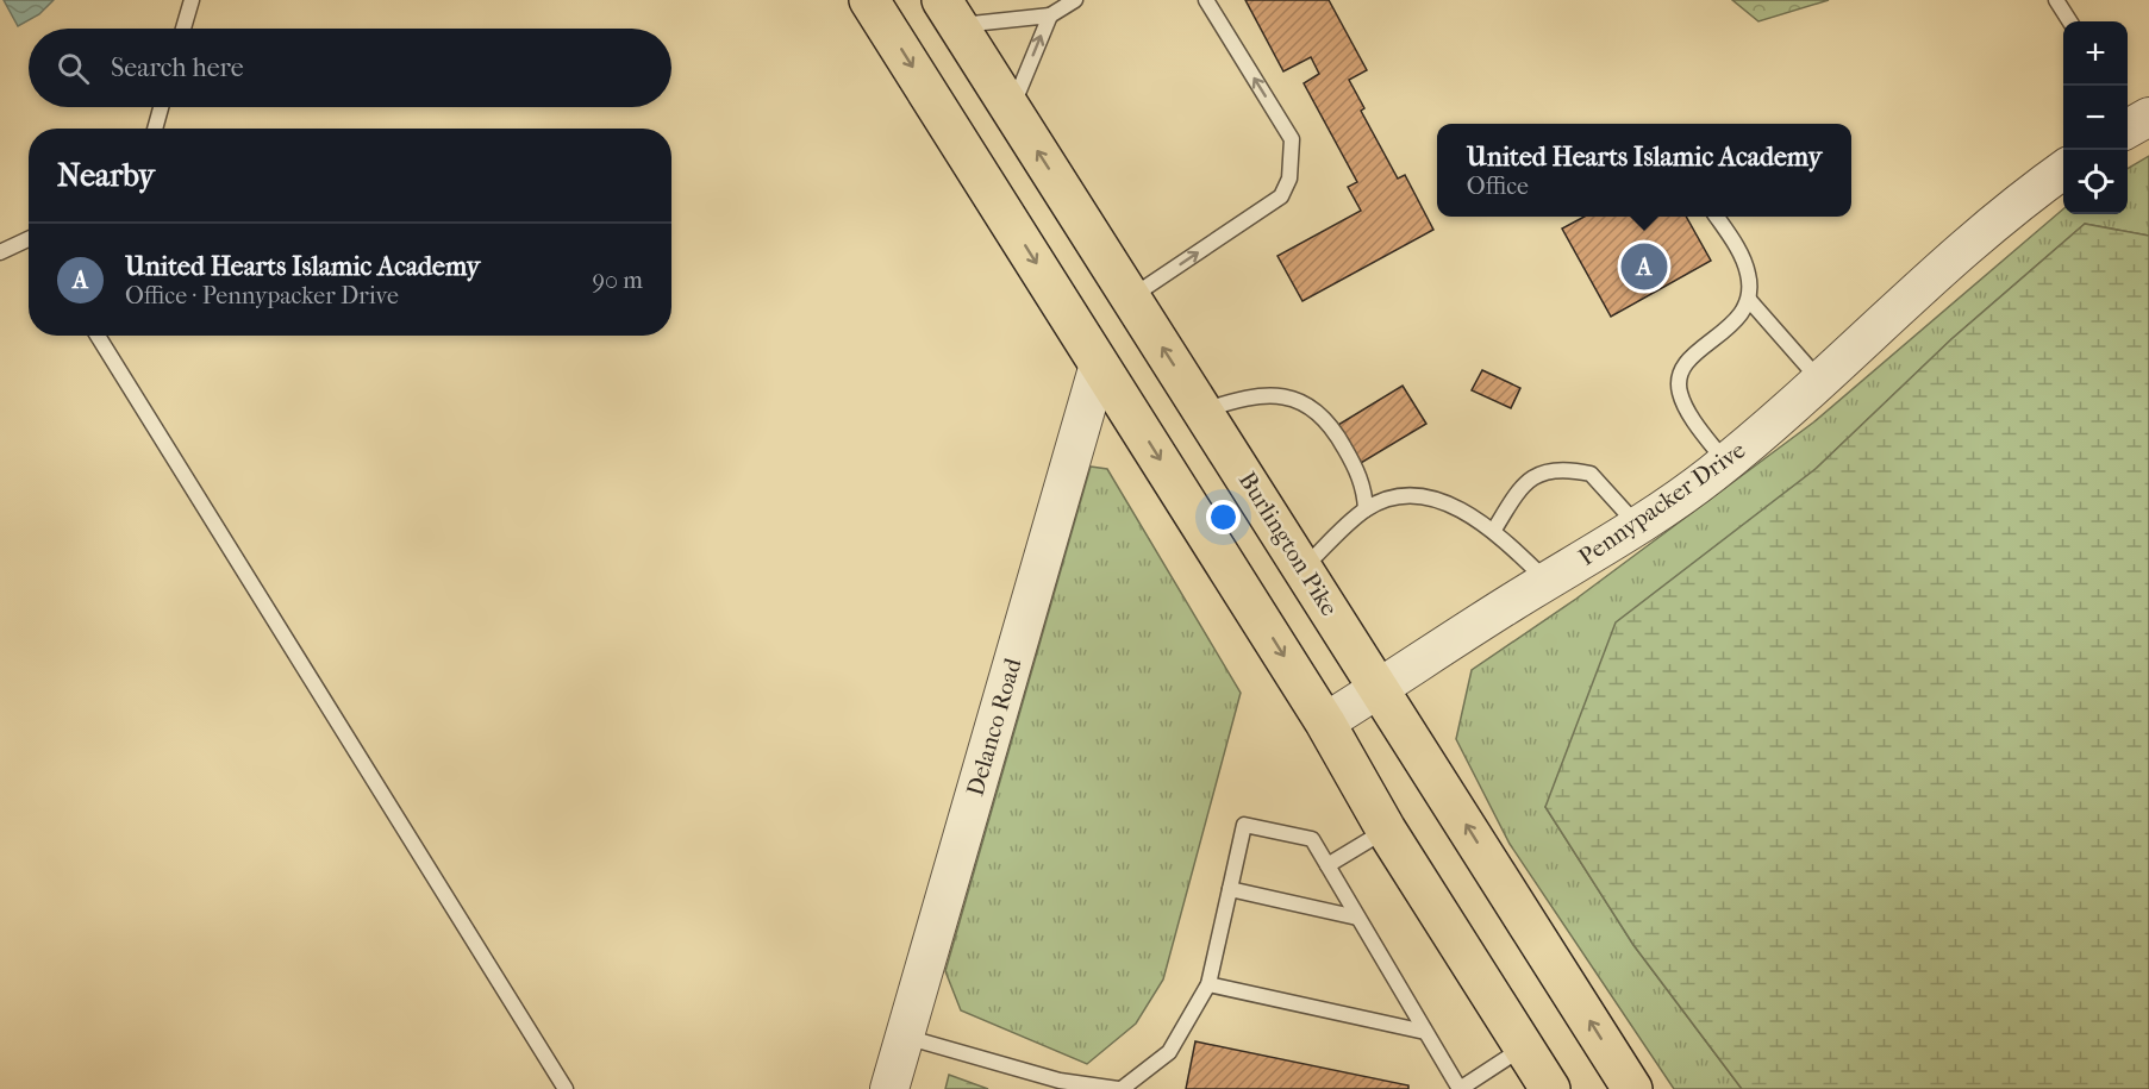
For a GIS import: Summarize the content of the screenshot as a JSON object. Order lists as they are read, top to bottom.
{
  "streets": {
    "highway": ["Burlington Pike"],
    "street": ["Pennypacker Drive", "Delanco Road"]
  },
  "crossings": [
    ["Pennypacker Drive", "Burlington Pike"]
  ],
  "page": {
    "map_buttons": ["+", "−"],
    "search": "Search here",
    "popup": ["United Hearts Islamic Academy", "Office"],
    "heading": "Nearby",
    "list": [
      {
        "mark": "A",
        "name": "United Hearts Islamic Academy",
        "note": "Office · Pennypacker Drive",
        "value": "90 m"
      }
    ],
    "pins": "A"
  }
}
